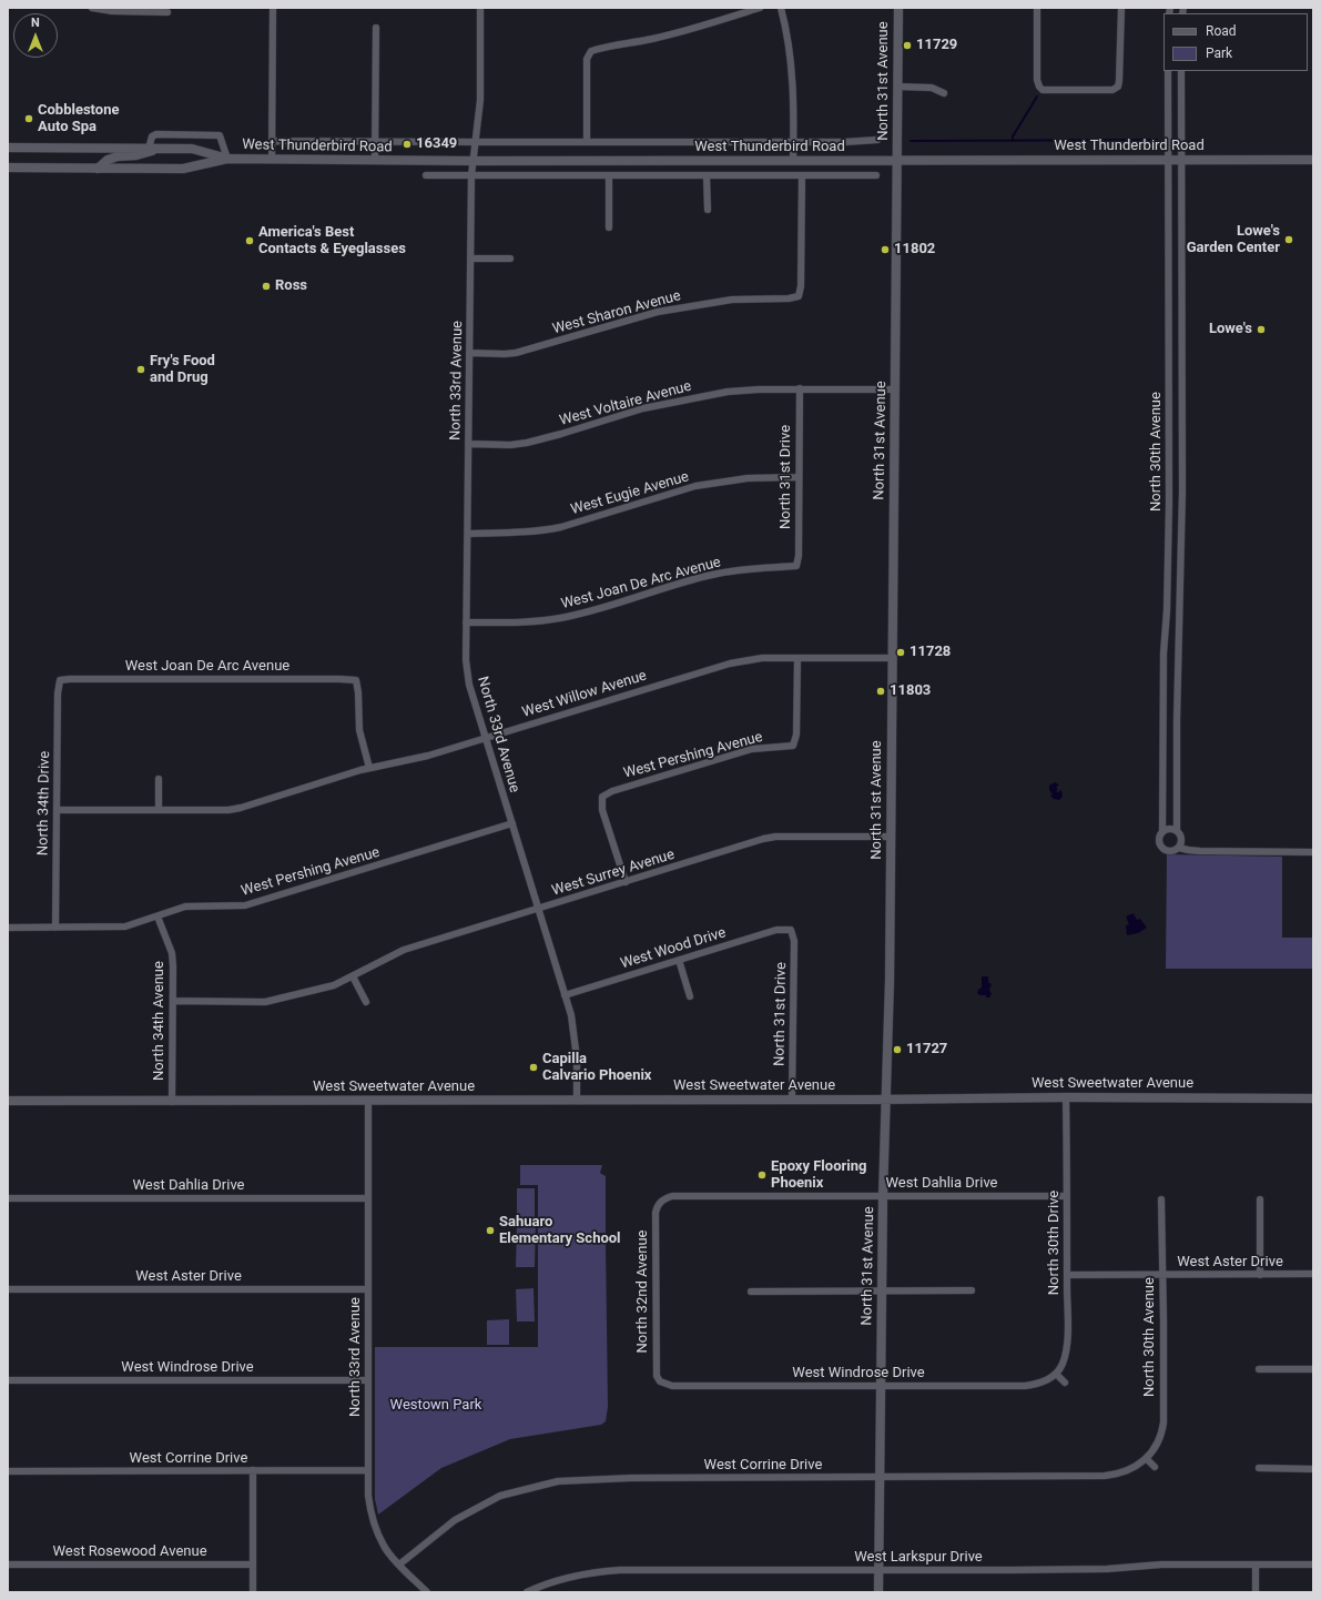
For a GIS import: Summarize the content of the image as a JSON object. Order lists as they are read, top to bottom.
{
  "streets": {
    "street": [
      "North 31st Avenue",
      "West Thunderbird Road",
      "West Sharon Avenue",
      "North 33rd Avenue",
      "West Voltaire Avenue",
      "North 30th Avenue",
      "North 31st Drive",
      "West Eugie Avenue",
      "West Joan De Arc Avenue",
      "West Willow Avenue",
      "West Pershing Avenue",
      "North 34th Drive",
      "West Surrey Avenue",
      "West Wood Drive",
      "North 34th Avenue",
      "West Sweetwater Avenue",
      "West Dahlia Drive",
      "North 30th Drive",
      "West Aster Drive",
      "North 32nd Avenue",
      "West Windrose Drive",
      "West Corrine Drive",
      "West Rosewood Avenue",
      "West Larkspur Drive"
    ]
  },
  "crossings": [
    ["North 31st Avenue", "West Thunderbird Road"],
    ["North 31st Avenue", "West Voltaire Avenue"],
    ["North 31st Avenue", "West Willow Avenue"],
    ["North 31st Avenue", "West Surrey Avenue"],
    ["North 31st Avenue", "West Sweetwater Avenue"],
    ["North 31st Avenue", "West Dahlia Drive"],
    ["North 31st Avenue", "West Windrose Drive"],
    ["North 31st Avenue", "West Corrine Drive"],
    ["North 31st Avenue", "West Larkspur Drive"],
    ["West Thunderbird Road", "West Sharon Avenue"],
    ["West Thunderbird Road", "North 33rd Avenue"],
    ["West Thunderbird Road", "North 30th Avenue"],
    ["West Sharon Avenue", "North 33rd Avenue"],
    ["North 33rd Avenue", "West Voltaire Avenue"],
    ["North 33rd Avenue", "West Eugie Avenue"],
    ["North 33rd Avenue", "West Joan De Arc Avenue"],
    ["North 33rd Avenue", "West Willow Avenue"],
    ["North 33rd Avenue", "West Pershing Avenue"],
    ["North 33rd Avenue", "West Surrey Avenue"],
    ["North 33rd Avenue", "West Wood Drive"],
    ["North 33rd Avenue", "West Sweetwater Avenue"],
    ["North 33rd Avenue", "West Dahlia Drive"],
    ["North 33rd Avenue", "West Aster Drive"],
    ["North 33rd Avenue", "West Windrose Drive"],
    ["North 33rd Avenue", "West Corrine Drive"],
    ["West Voltaire Avenue", "North 31st Drive"],
    ["North 30th Avenue", "West Aster Drive"],
    ["North 30th Avenue", "West Corrine Drive"],
    ["North 31st Drive", "West Eugie Avenue"],
    ["North 31st Drive", "West Joan De Arc Avenue"],
    ["North 31st Drive", "West Wood Drive"],
    ["North 31st Drive", "West Sweetwater Avenue"],
    ["West Joan De Arc Avenue", "West Willow Avenue"],
    ["West Joan De Arc Avenue", "North 34th Drive"],
    ["West Willow Avenue", "West Pershing Avenue"],
    ["West Willow Avenue", "North 34th Drive"],
    ["West Pershing Avenue", "North 34th Drive"],
    ["West Pershing Avenue", "West Surrey Avenue"],
    ["West Pershing Avenue", "North 34th Avenue"],
    ["West Surrey Avenue", "North 34th Avenue"],
    ["North 34th Avenue", "West Sweetwater Avenue"],
    ["West Sweetwater Avenue", "North 30th Drive"],
    ["West Dahlia Drive", "North 30th Drive"],
    ["West Dahlia Drive", "North 32nd Avenue"],
    ["North 30th Drive", "West Aster Drive"],
    ["North 30th Drive", "West Windrose Drive"],
    ["North 32nd Avenue", "West Windrose Drive"]
  ],
  "parks": ["Westown Park"],
  "places": [
    "11729",
    "Cobblestone Auto Spa",
    "16349",
    "Lowe's Garden Center",
    "America's Best Contacts & Eyeglasses",
    "11802",
    "Ross",
    "Lowe's",
    "Fry's Food and Drug",
    "11728",
    "11803",
    "11727",
    "Capilla Calvario Phoenix",
    "Epoxy Flooring Phoenix",
    "Sahuaro Elementary School"
  ],
  "legend": ["Road", "Park"],
  "north": "top"
}
